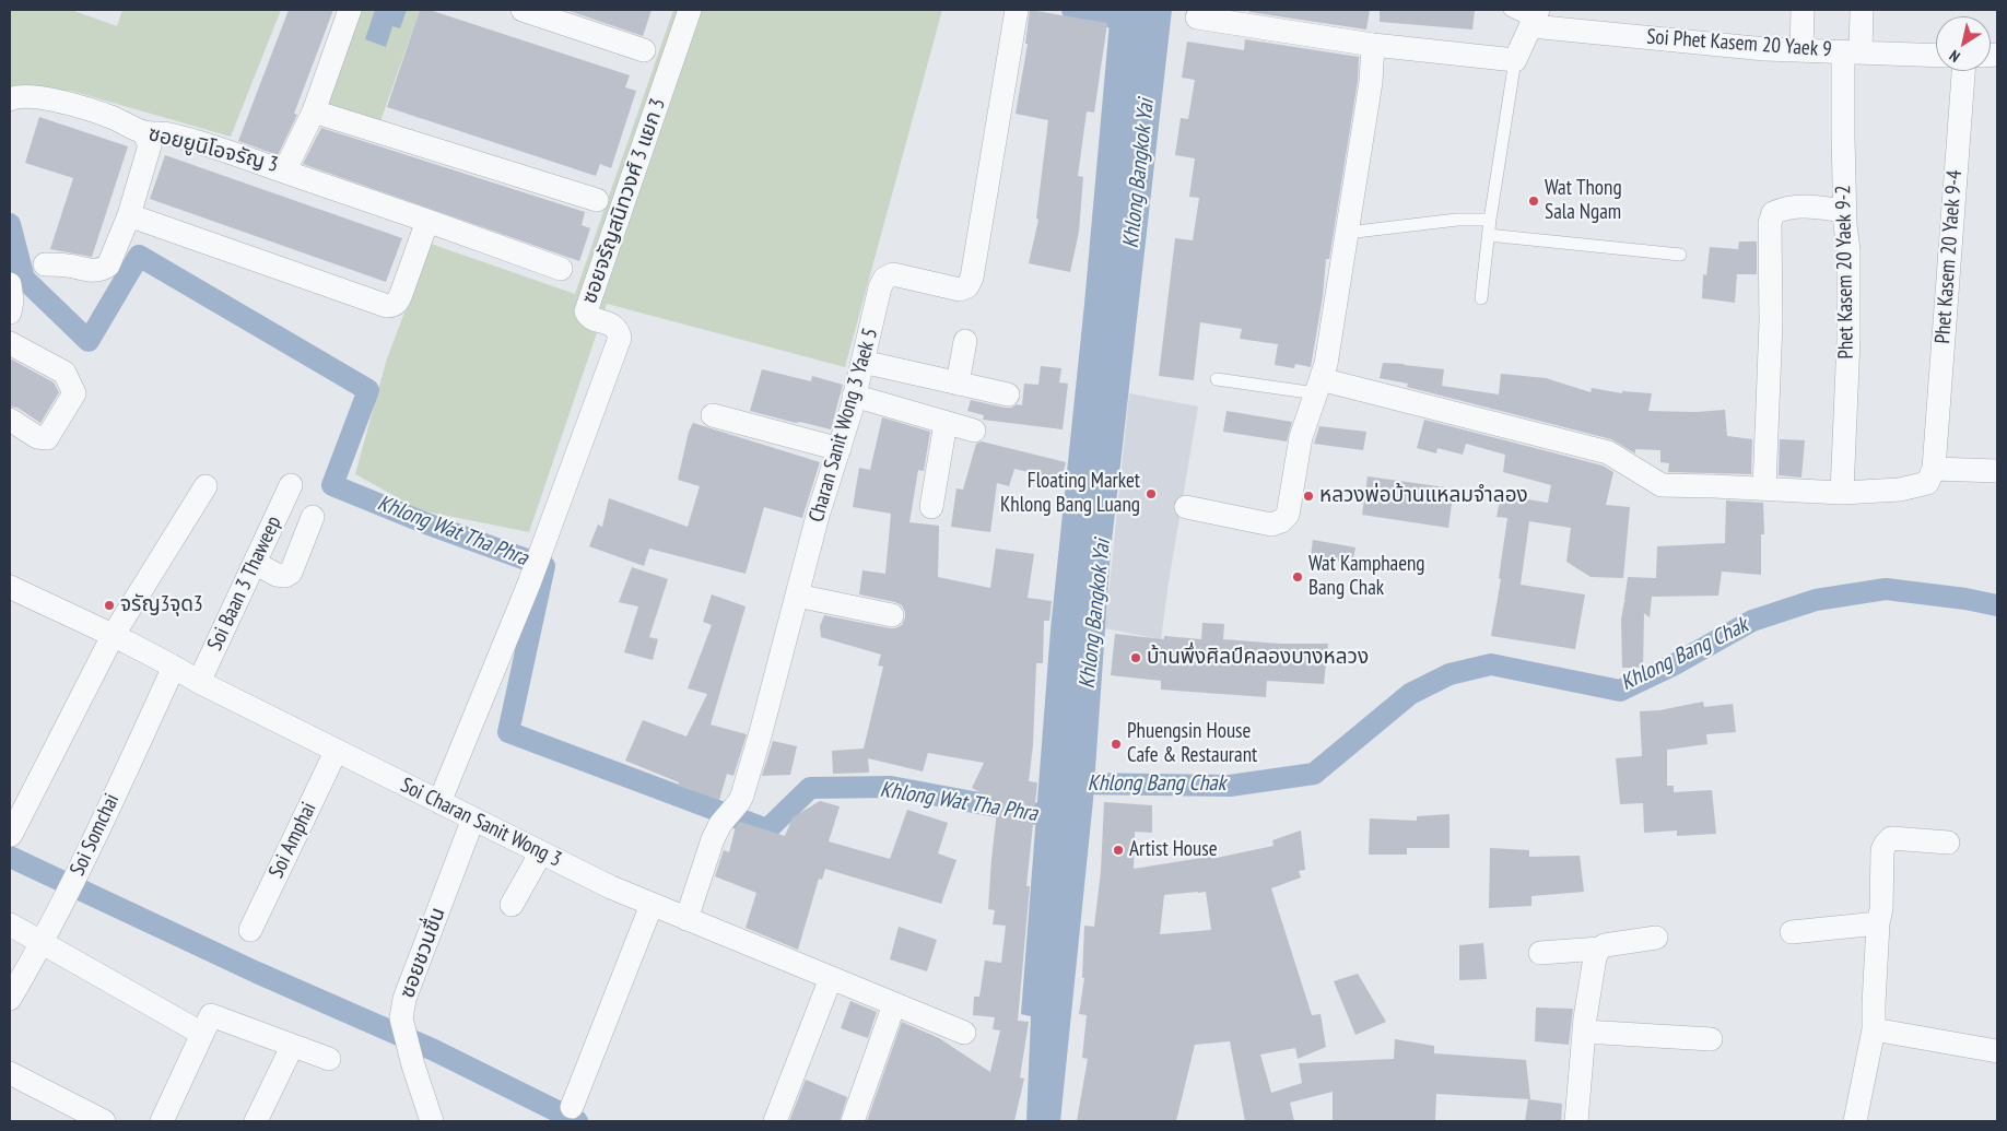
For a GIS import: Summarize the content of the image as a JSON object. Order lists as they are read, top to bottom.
{
  "streets": {
    "street": [
      "Soi Phet Kasem 20 Yaek 9",
      "ซอยยูนิโอจรัญ 3",
      "ซอยจรัญสนิทวงศ์ 3 แยก 3",
      "Phet Kasem 20 Yaek 9-4",
      "Phet Kasem 20 Yaek 9-2",
      "Charan Sanit Wong 3 Yaek 5",
      "Soi Baan 3 Thaweep",
      "Soi Charan Sanit Wong 3",
      "Soi Somchai",
      "Soi Amphai",
      "ซอยชวนชื่น"
    ]
  },
  "crossings": [
    ["Soi Phet Kasem 20 Yaek 9", "Phet Kasem 20 Yaek 9-2"],
    ["ซอยจรัญสนิทวงศ์ 3 แยก 3", "Soi Charan Sanit Wong 3"],
    ["Charan Sanit Wong 3 Yaek 5", "Soi Charan Sanit Wong 3"],
    ["Soi Baan 3 Thaweep", "Soi Charan Sanit Wong 3"],
    ["Soi Charan Sanit Wong 3", "Soi Somchai"],
    ["Soi Charan Sanit Wong 3", "Soi Amphai"],
    ["Soi Charan Sanit Wong 3", "ซอยชวนชื่น"]
  ],
  "water": ["Khlong Bangkok Yai", "Khlong Wat Tha Phra", "Khlong Bang Chak"],
  "places": [
    "Wat Thong Sala Ngam",
    "Floating Market Khlong Bang Luang",
    "หลวงพ่อบ้านแหลมจำลอง",
    "Wat Kamphaeng Bang Chak",
    "จรัญ3จุด3",
    "บ้านพึ่งศิลป์คลองบางหลวง",
    "Phuengsin House Cafe & Restaurant",
    "Artist House"
  ],
  "north": "bottom left"
}
